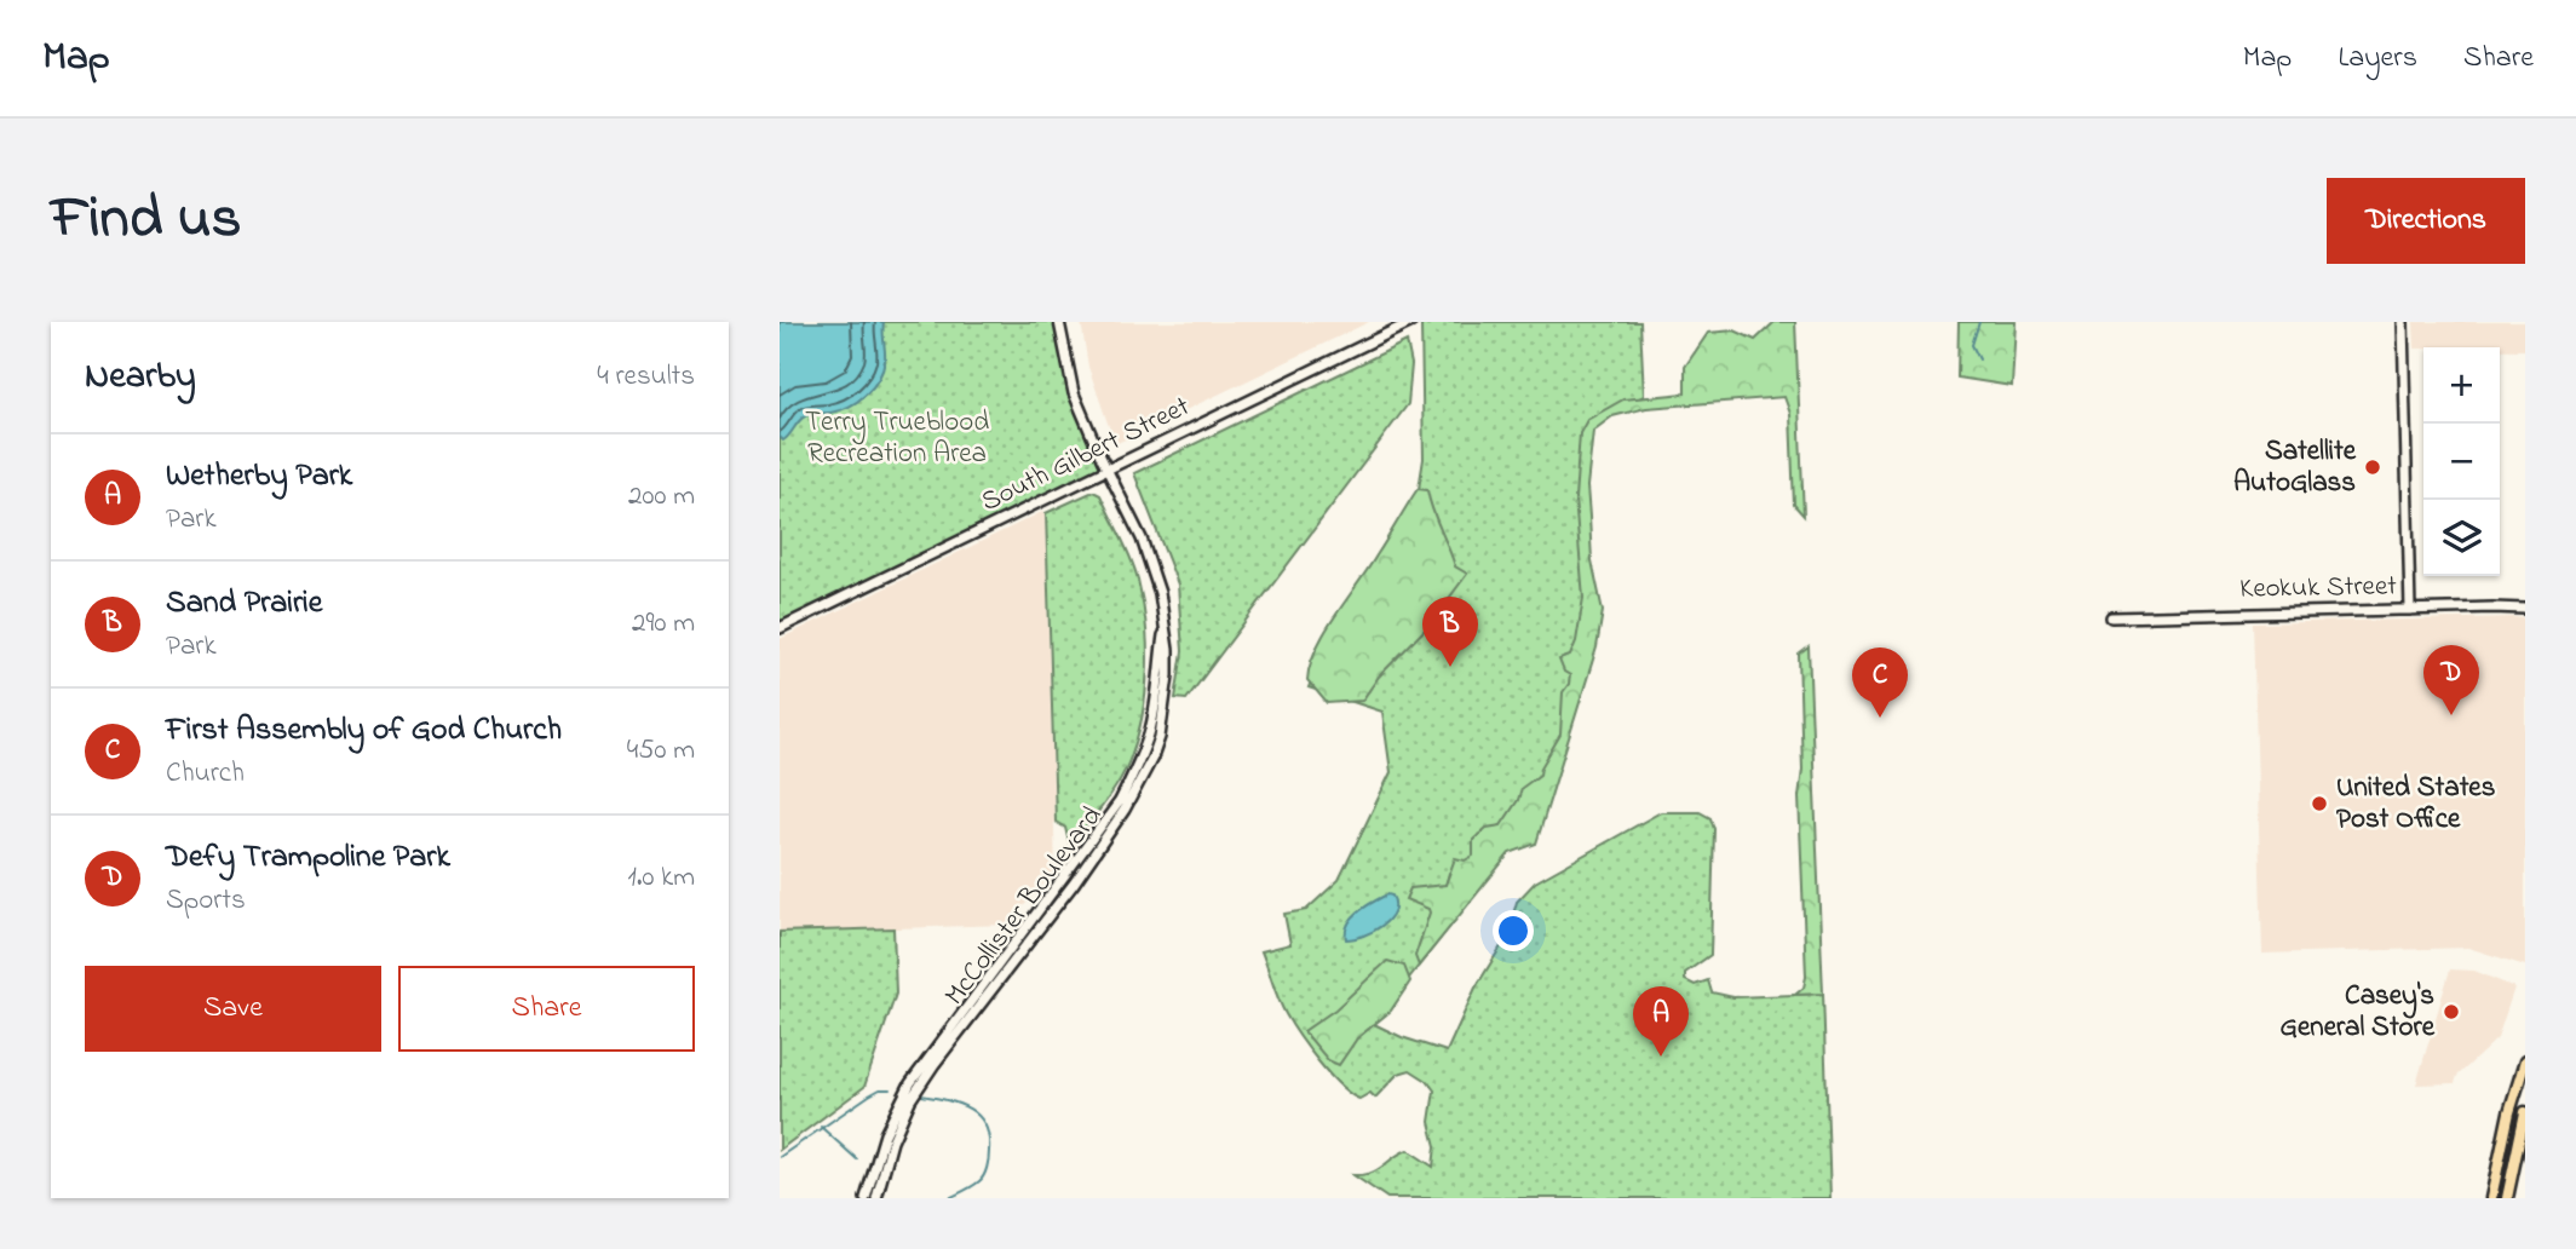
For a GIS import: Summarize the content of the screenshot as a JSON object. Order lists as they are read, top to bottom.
{
  "streets": {
    "street": ["South Gilbert Street", "Keokuk Street", "McCollister Boulevard"]
  },
  "crossings": [
    ["South Gilbert Street", "McCollister Boulevard"]
  ],
  "parks": ["Terry Trueblood Recreation Area"],
  "places": ["Satellite AutoGlass", "United States Post Office", "Casey's General Store"],
  "page": {
    "header": "Map",
    "nav": ["Map", "Layers", "Share"],
    "title": "Find us",
    "buttons": [
      "Directions",
      ["Save", "Share"]
    ],
    "heading": ["Nearby", "4 results"],
    "map_buttons": ["+", "−"],
    "list": [
      {
        "mark": "A",
        "name": "Wetherby Park",
        "note": "Park",
        "value": "200 m"
      },
      {
        "mark": "B",
        "name": "Sand Prairie",
        "note": "Park",
        "value": "290 m"
      },
      {
        "mark": "C",
        "name": "First Assembly of God Church",
        "note": "Church",
        "value": "450 m"
      },
      {
        "mark": "D",
        "name": "Defy Trampoline Park",
        "note": "Sports",
        "value": "1.0 km"
      }
    ],
    "pins": [
      "B",
      "D",
      "C",
      "A"
    ]
  }
}
